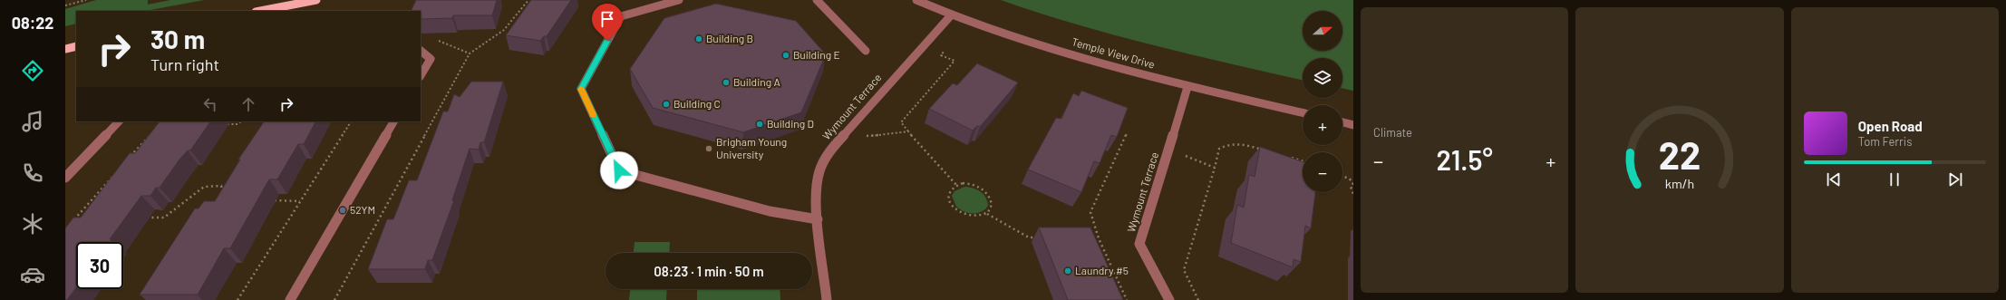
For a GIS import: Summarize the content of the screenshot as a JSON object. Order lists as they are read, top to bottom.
{
  "streets": {
    "street": ["Temple View Drive", "Wymount Terrace"]
  },
  "crossings": [
    ["Temple View Drive", "Wymount Terrace"]
  ],
  "places": [
    "Building B",
    "Building E",
    "Building A",
    "Building C",
    "Building D",
    "Brigham Young University",
    "52YM",
    "Laundry #5"
  ],
  "north": "right",
  "page": {
    "tabs": "08:22",
    "tile": "Climate",
    "map_buttons": ["+", "−"],
    "turn": ["30 m", "Turn right"],
    "song": ["Open Road", "Tom Ferris"],
    "heat": ["−", "21.5°", "+"],
    "limit": "30",
    "trip": "08:23 · 1 min · 50 m",
    "gauge": ["22", "km/h"]
  }
}
